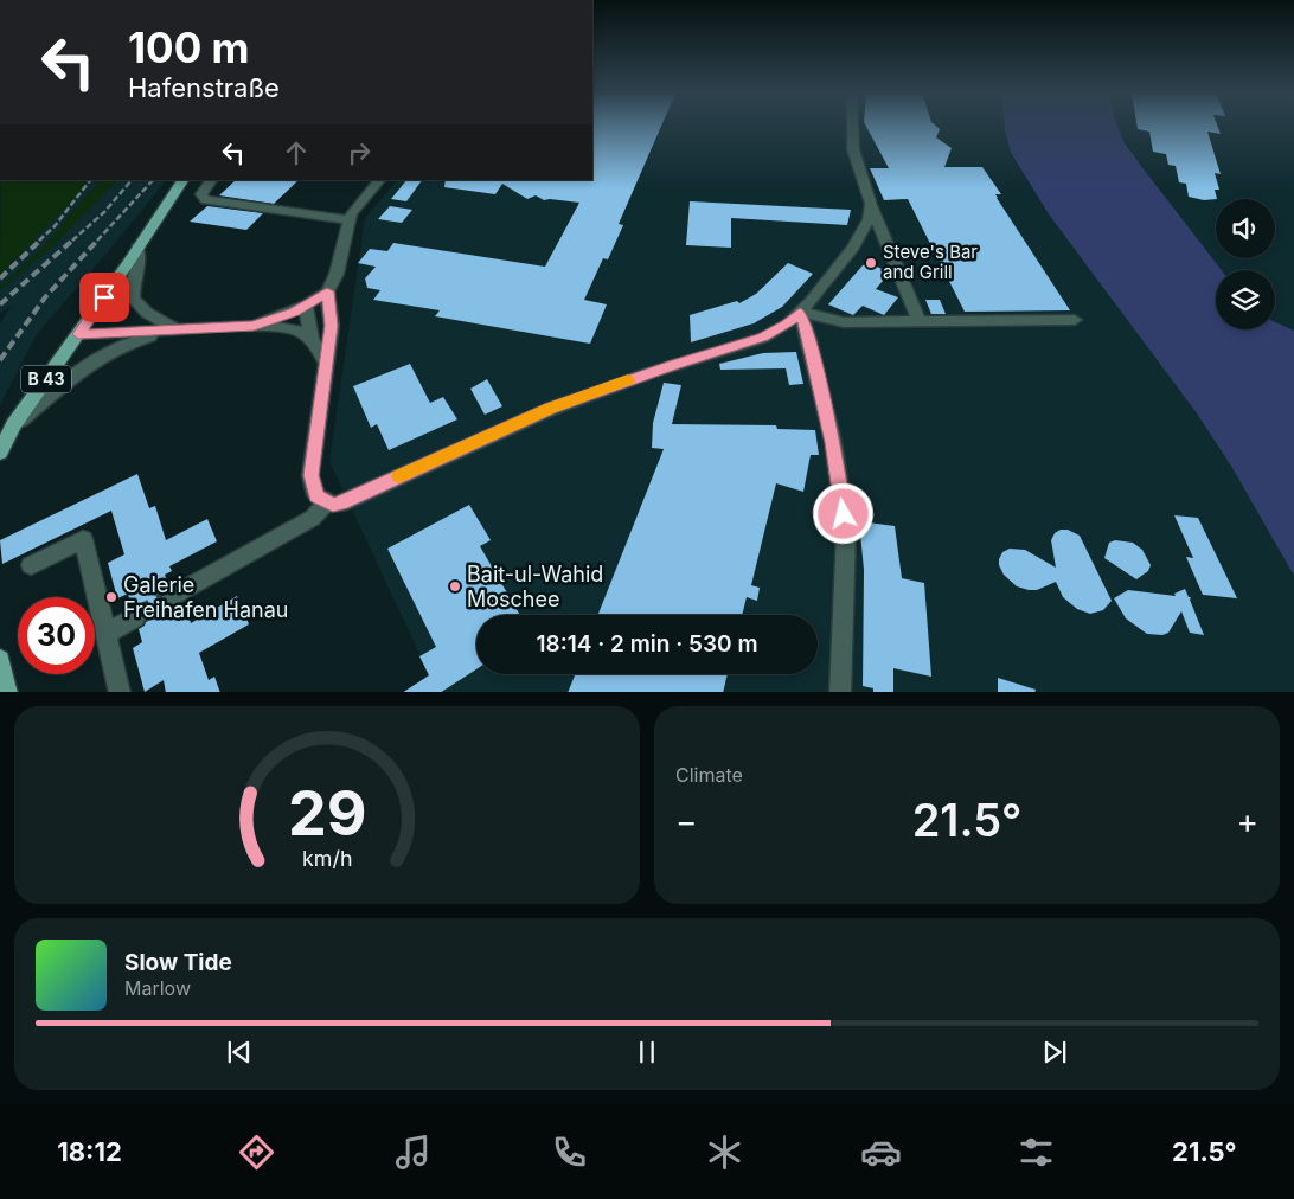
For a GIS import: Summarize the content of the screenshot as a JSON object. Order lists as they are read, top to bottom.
{
  "streets": {
    "main road": ["B 43"]
  },
  "places": ["Steve's Bar and Grill", "Bait-ul-Wahid Moschee", "Galerie Freihafen Hanau"],
  "page": {
    "turn": ["100 m", "Hafenstraße"],
    "limit": "30",
    "trip": "18:14 · 2 min · 530 m",
    "tile": "Climate",
    "heat": ["−", "21.5°", "+"],
    "song": ["Slow Tide", "Marlow"],
    "tabs": ["18:12", "21.5°"],
    "gauge": ["29", "km/h"]
  }
}
